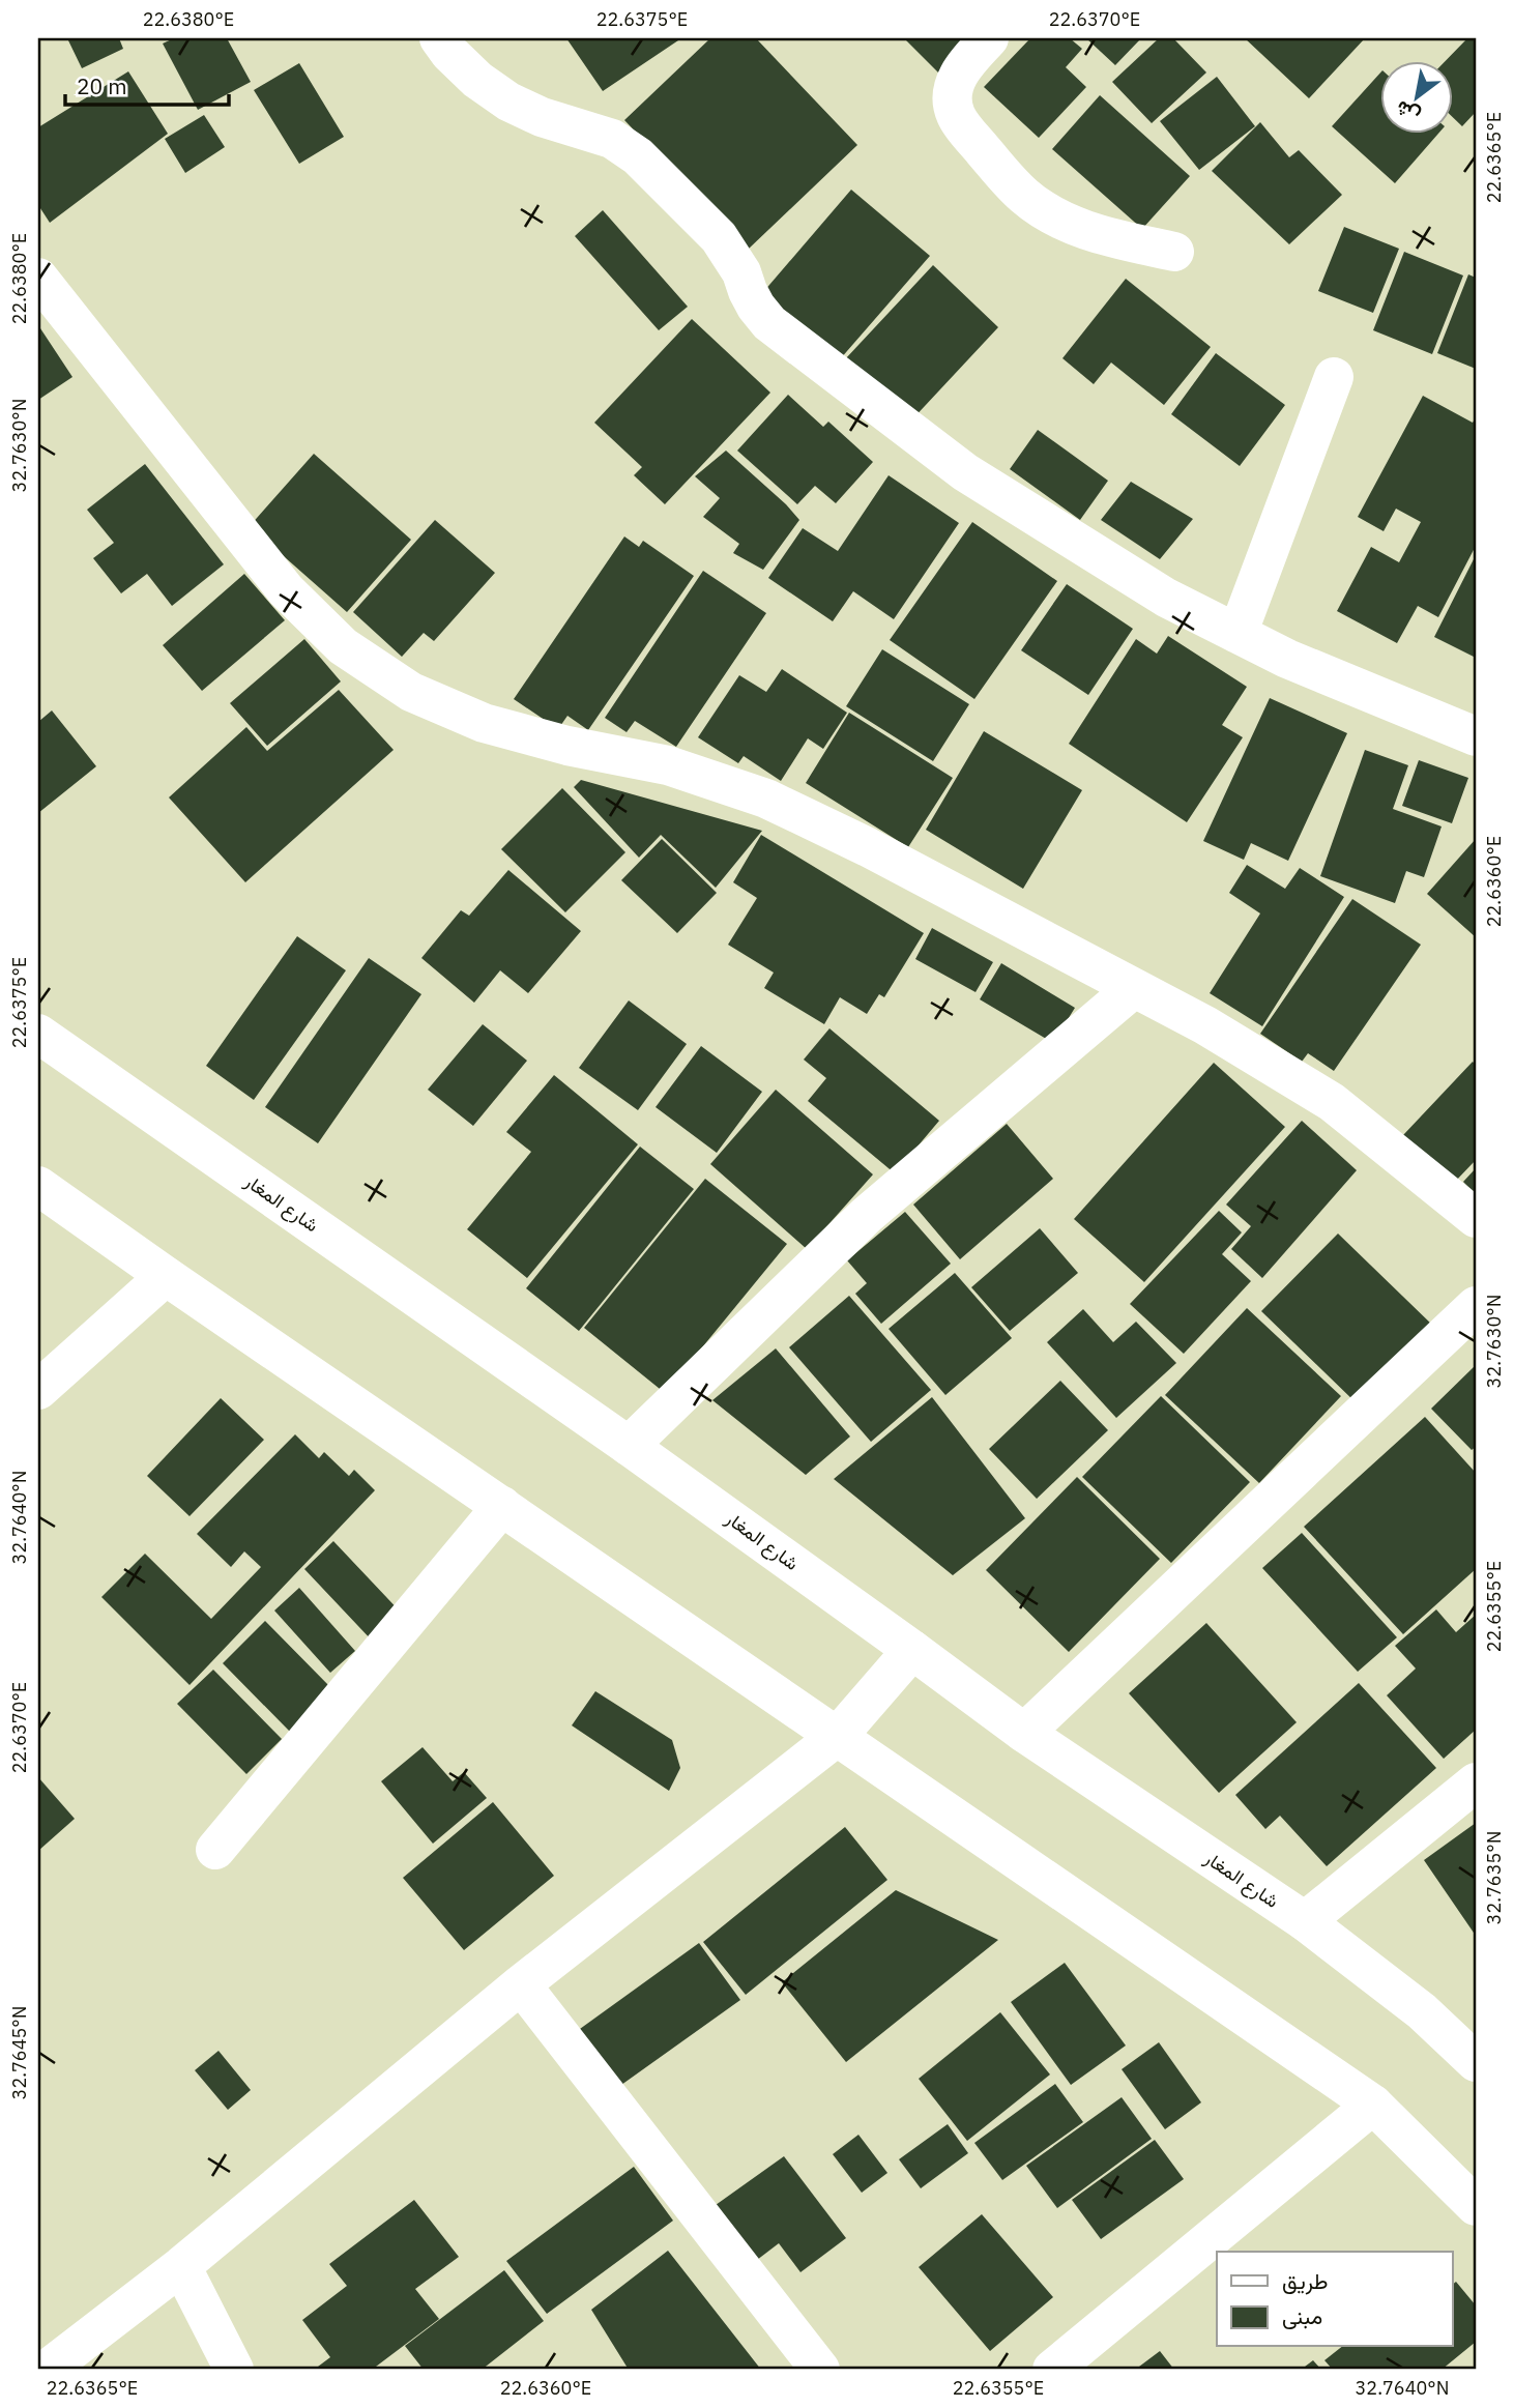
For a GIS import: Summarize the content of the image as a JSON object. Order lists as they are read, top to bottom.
{
  "streets": {
    "street": ["شارع المغار"]
  },
  "legend": ["طريق", "مبنى"],
  "scale_bar": "20 m",
  "north": "bottom left",
  "coordinates": [
    "22.6380°E",
    "22.6375°E",
    "22.6370°E",
    "22.6365°E",
    "32.7630°N",
    "22.6360°E",
    "32.7640°N",
    "22.6355°E",
    "32.7635°N",
    "32.7645°N"
  ]
}
